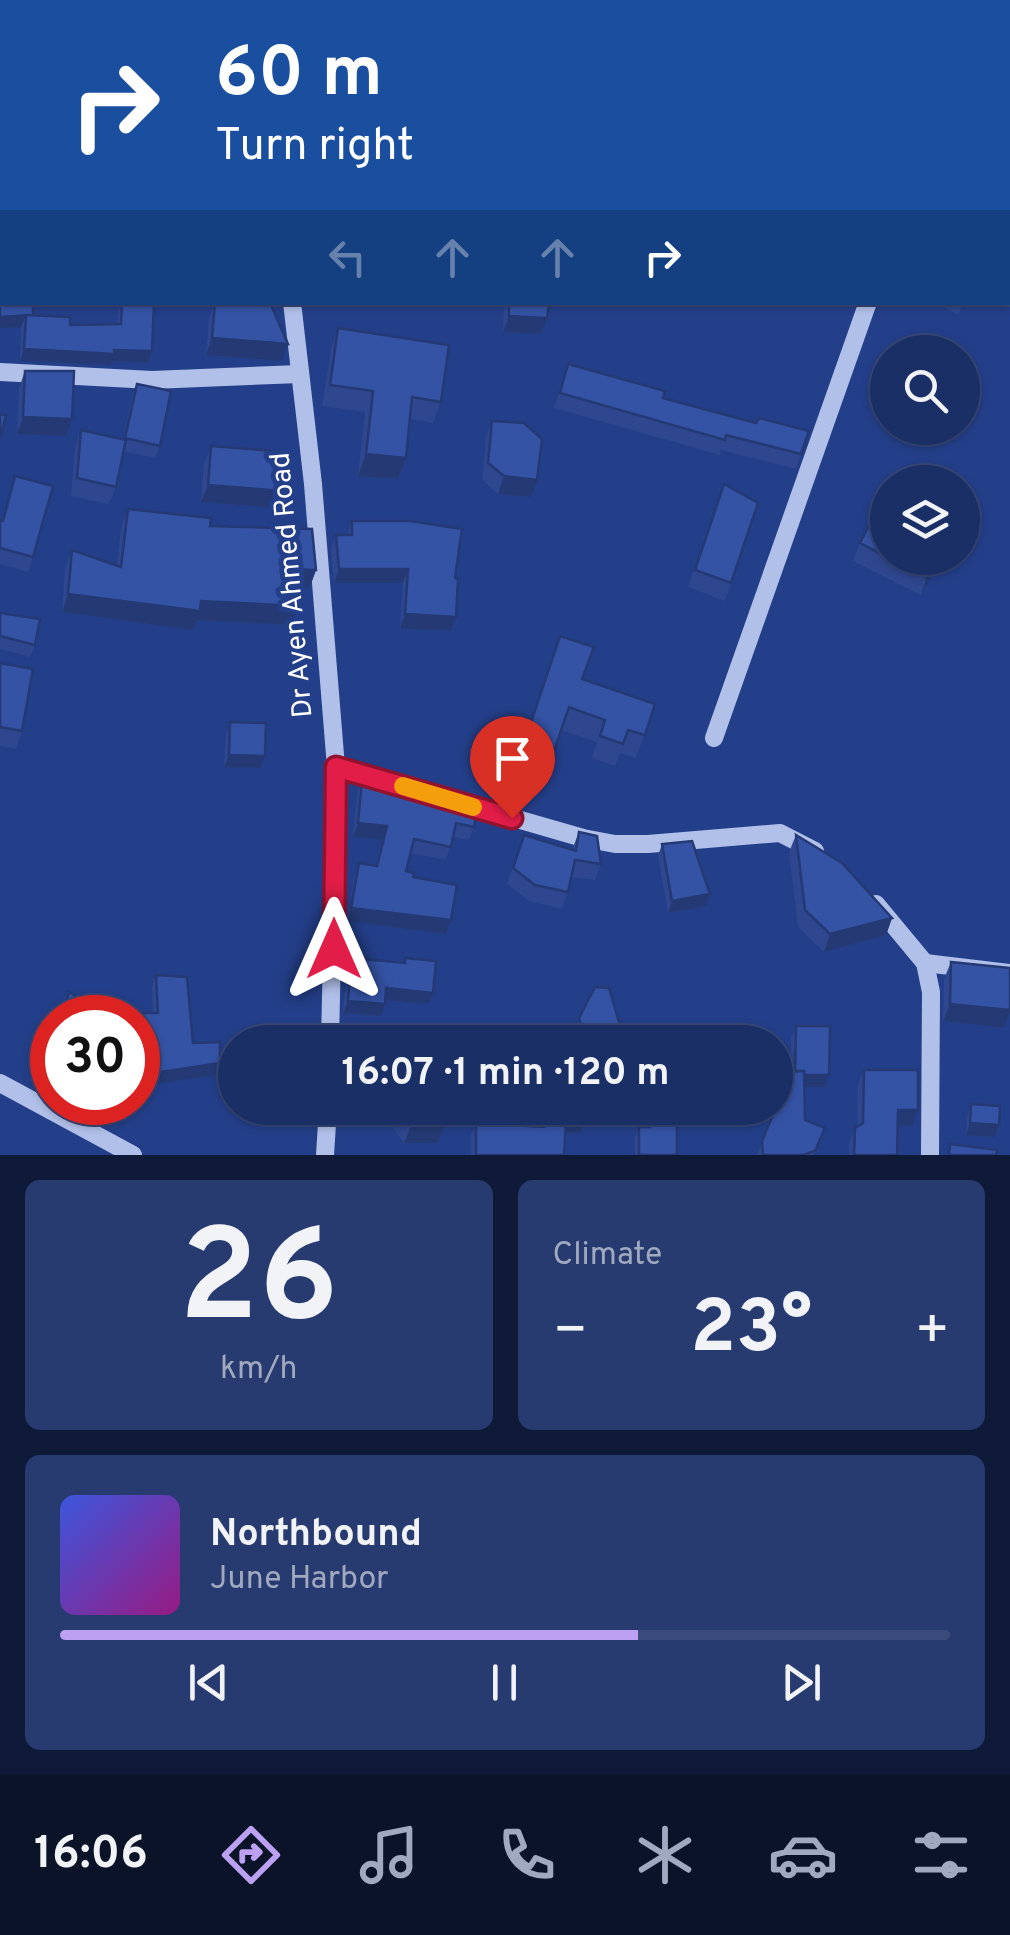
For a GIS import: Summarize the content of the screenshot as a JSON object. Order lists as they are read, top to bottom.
{
  "streets": {
    "street": ["Dr Ayen Ahmed Road"]
  },
  "page": {
    "turn": ["60 m", "Turn right"],
    "limit": "30",
    "trip": "16:07 · 1 min · 120 m",
    "tile": [
      ["26", "km/h"],
      "Climate"
    ],
    "heat": ["−", "23°", "+"],
    "song": ["Northbound", "June Harbor"],
    "tabs": "16:06"
  }
}
